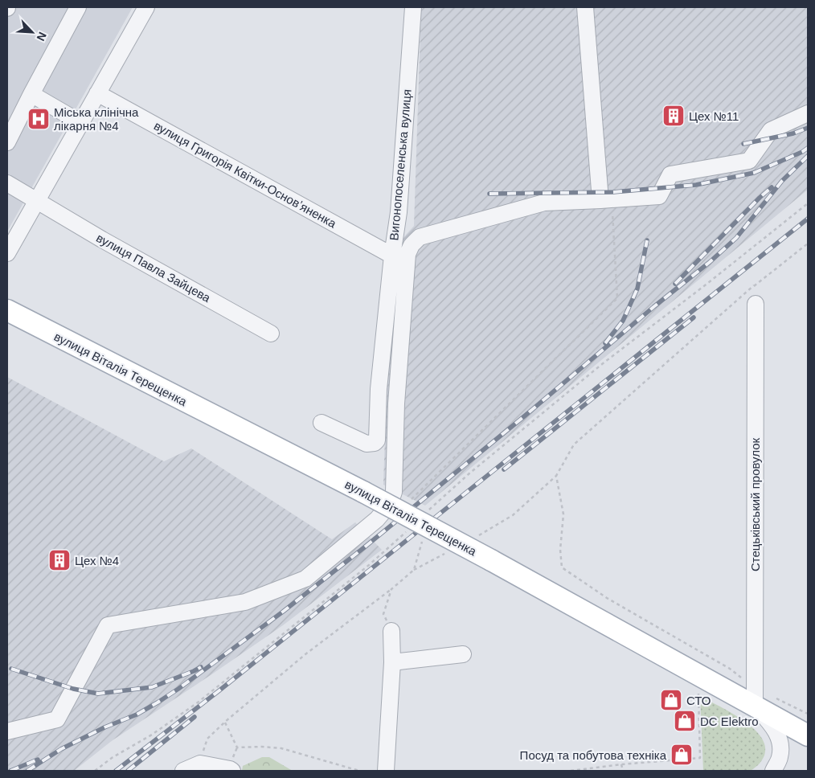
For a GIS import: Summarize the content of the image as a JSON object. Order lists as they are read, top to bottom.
{
  "streets": {
    "main road": ["вулиця Віталія Терещенка"],
    "street": [
      "Вигонопоселенська вулиця",
      "вулиця Григорія Квітки-Основʼяненка",
      "вулиця Павла Зайцева",
      "Стецьківський провулок"
    ]
  },
  "crossings": [
    ["Вигонопоселенська вулиця", "вулиця Григорія Квітки-Основʼяненка"],
    ["вулиця Віталія Терещенка", "Стецьківський провулок"]
  ],
  "places": {
    "building": ["Цех №11", "Цех №4"],
    "hospital": ["Міська клінічна лікарня №4"],
    "shop": ["СТО", "DC Elektro", "Посуд та побутова техніка"]
  },
  "north": "bottom right"
}
